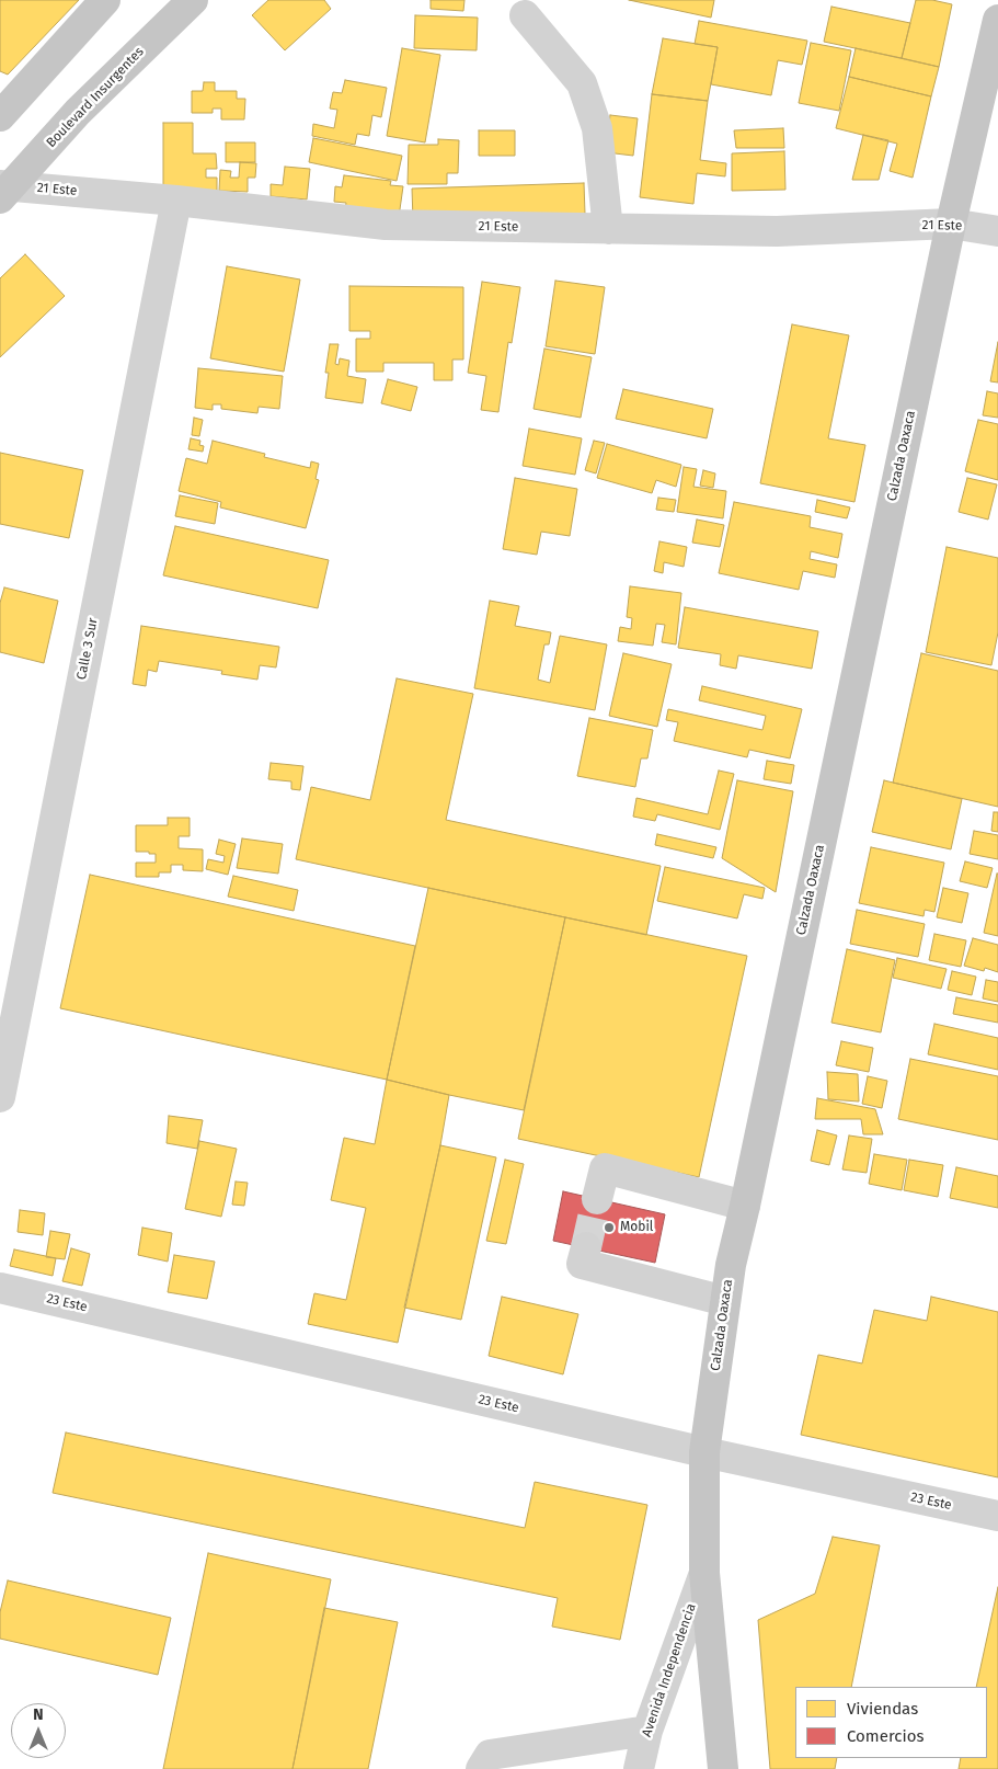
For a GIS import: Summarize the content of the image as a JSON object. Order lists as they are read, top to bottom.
{
  "streets": {
    "main road": ["Boulevard Insurgentes", "Calzada Oaxaca"],
    "street": [
      "21 Este",
      "Calle 3 Sur",
      "23 Este",
      "Avenida Independencia"
    ]
  },
  "crossings": [
    ["Boulevard Insurgentes", "21 Este"],
    ["21 Este", "Calzada Oaxaca"],
    ["21 Este", "Calle 3 Sur"],
    ["Calzada Oaxaca", "23 Este"],
    ["Calzada Oaxaca", "Avenida Independencia"]
  ],
  "places": ["Mobil"],
  "legend": ["Viviendas", "Comercios"],
  "north": "top"
}
